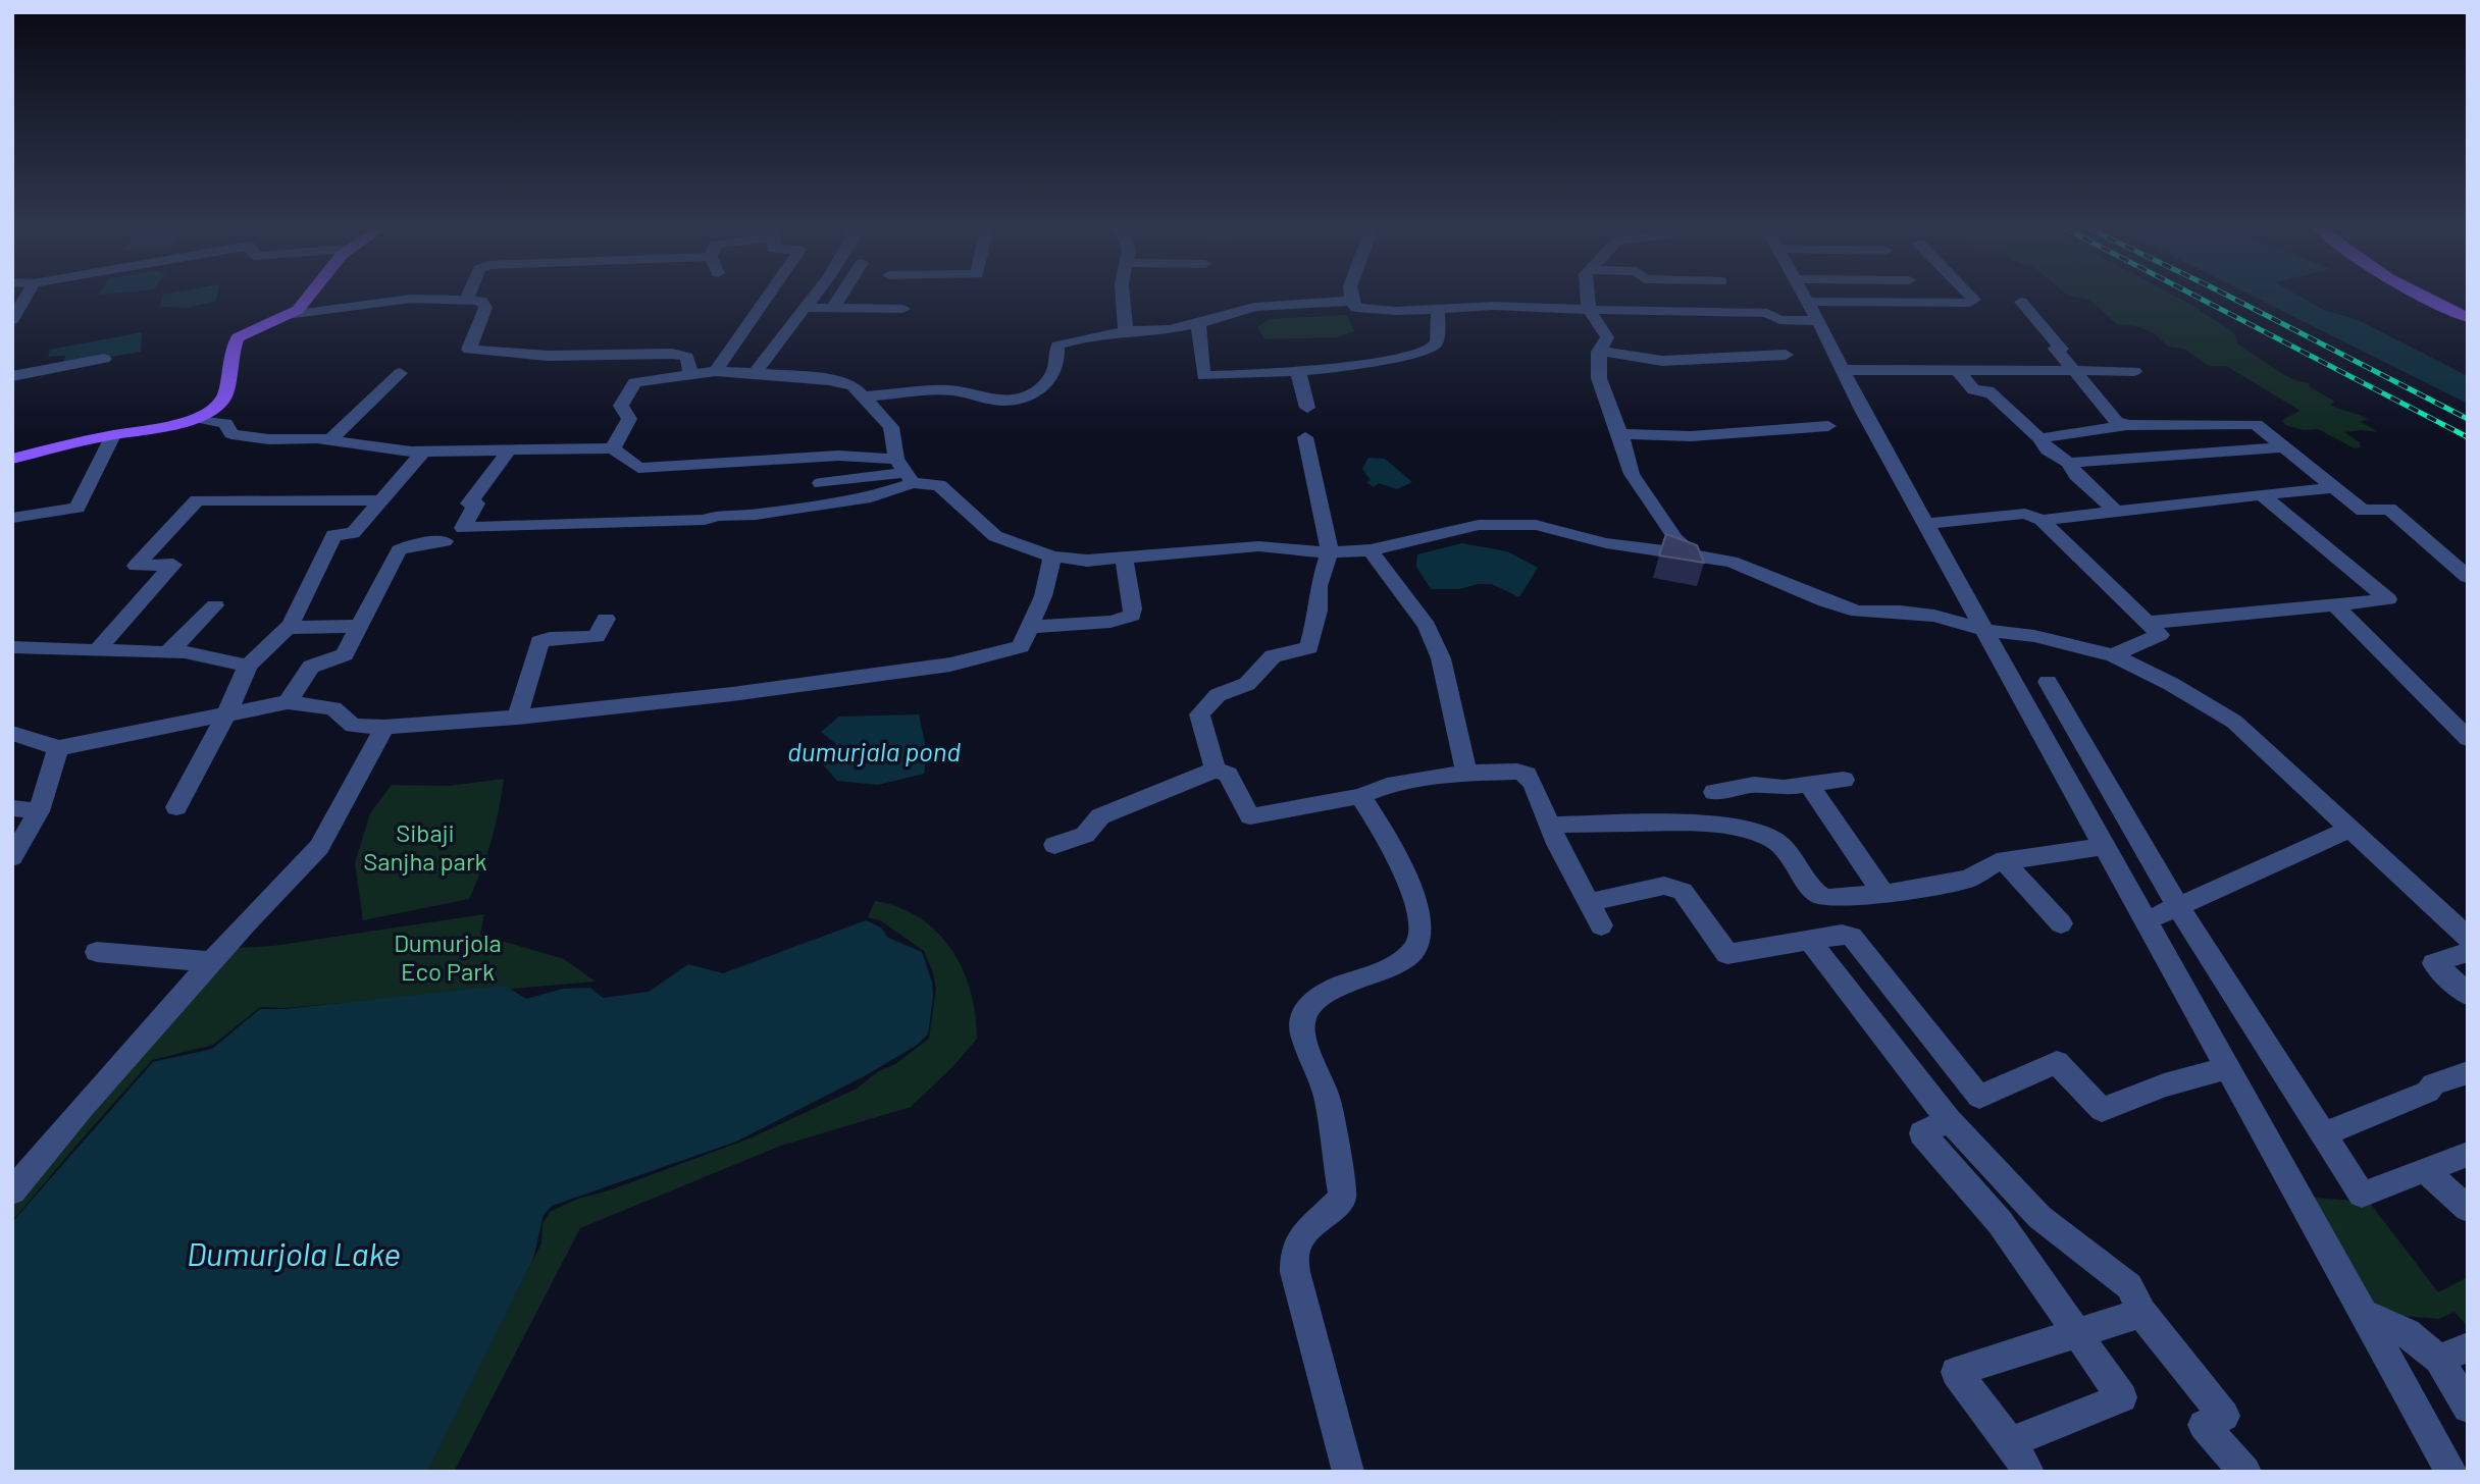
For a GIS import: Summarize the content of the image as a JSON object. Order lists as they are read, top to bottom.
{
  "water": ["dumurjala pond", "Dumurjola Lake"],
  "parks": ["Sibaji Sanjha park", "Dumurjola Eco Park"]
}
